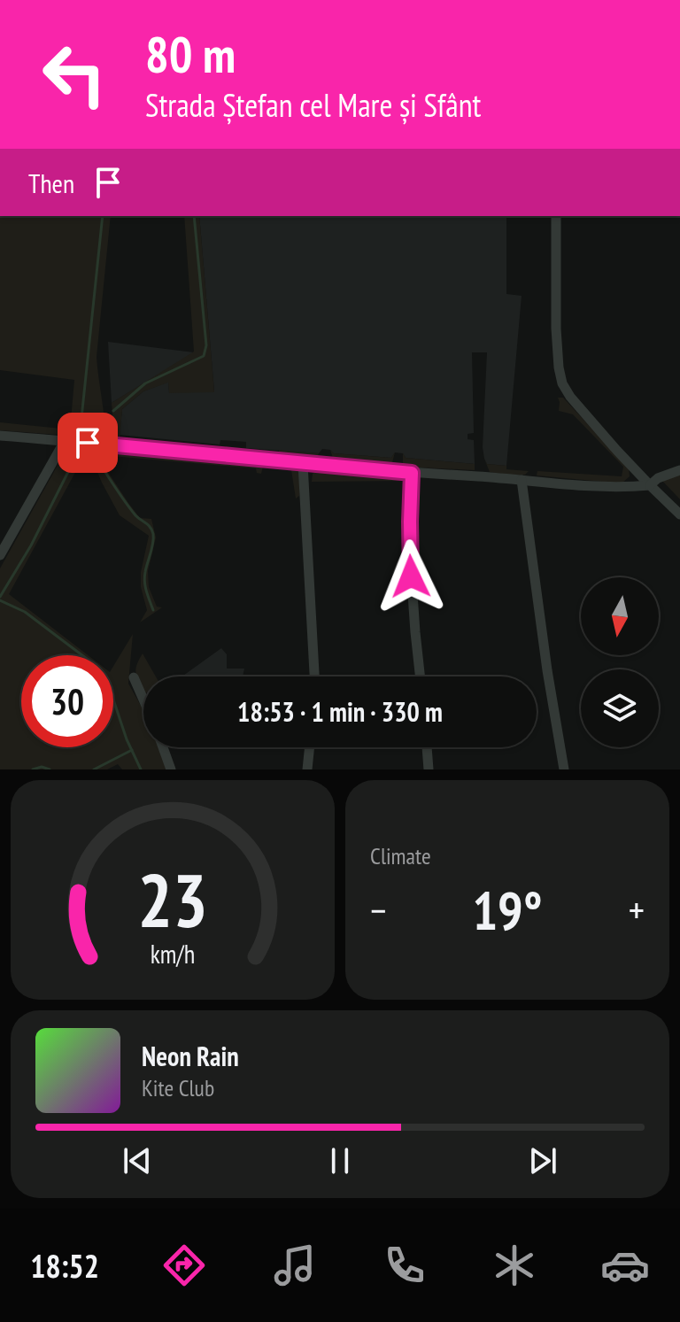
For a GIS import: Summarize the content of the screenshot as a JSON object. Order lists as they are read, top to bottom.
{
  "north": "bottom",
  "page": {
    "turn": ["80 m", "Strada Ștefan cel Mare și Sfânt"],
    "then": "Then",
    "limit": "30",
    "trip": "18:53 · 1 min · 330 m",
    "tile": "Climate",
    "heat": ["−", "19°", "+"],
    "song": ["Neon Rain", "Kite Club"],
    "tabs": "18:52",
    "gauge": ["23", "km/h"]
  }
}
